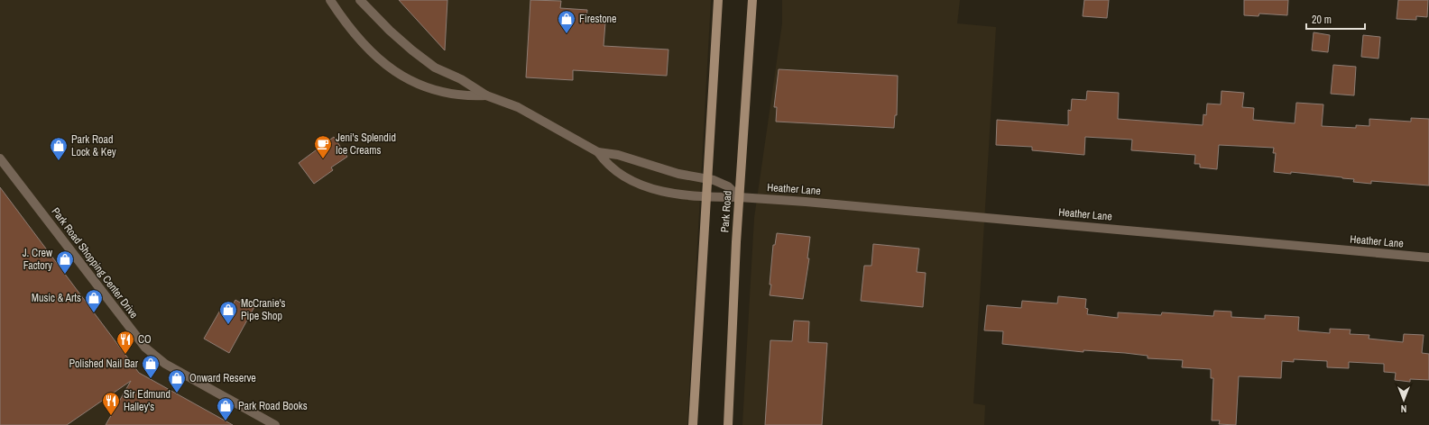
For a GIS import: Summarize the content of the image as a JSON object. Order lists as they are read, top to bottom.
{
  "streets": {
    "main road": ["Park Road"],
    "street": ["Heather Lane", "Park Road Shopping Center Drive"]
  },
  "crossings": [
    ["Heather Lane", "Park Road"]
  ],
  "places": {
    "shop": [
      "Firestone",
      "Park Road Lock & Key",
      "J. Crew Factory",
      "Music & Arts",
      "McCranie's Pipe Shop",
      "Polished Nail Bar",
      "Onward Reserve",
      "Park Road Books"
    ],
    "cafe": ["Jeni's Splendid Ice Creams"],
    "restaurant": ["CO", "Sir Edmund Halley's"]
  },
  "scale_bar": "20 m",
  "north": "bottom"
}
